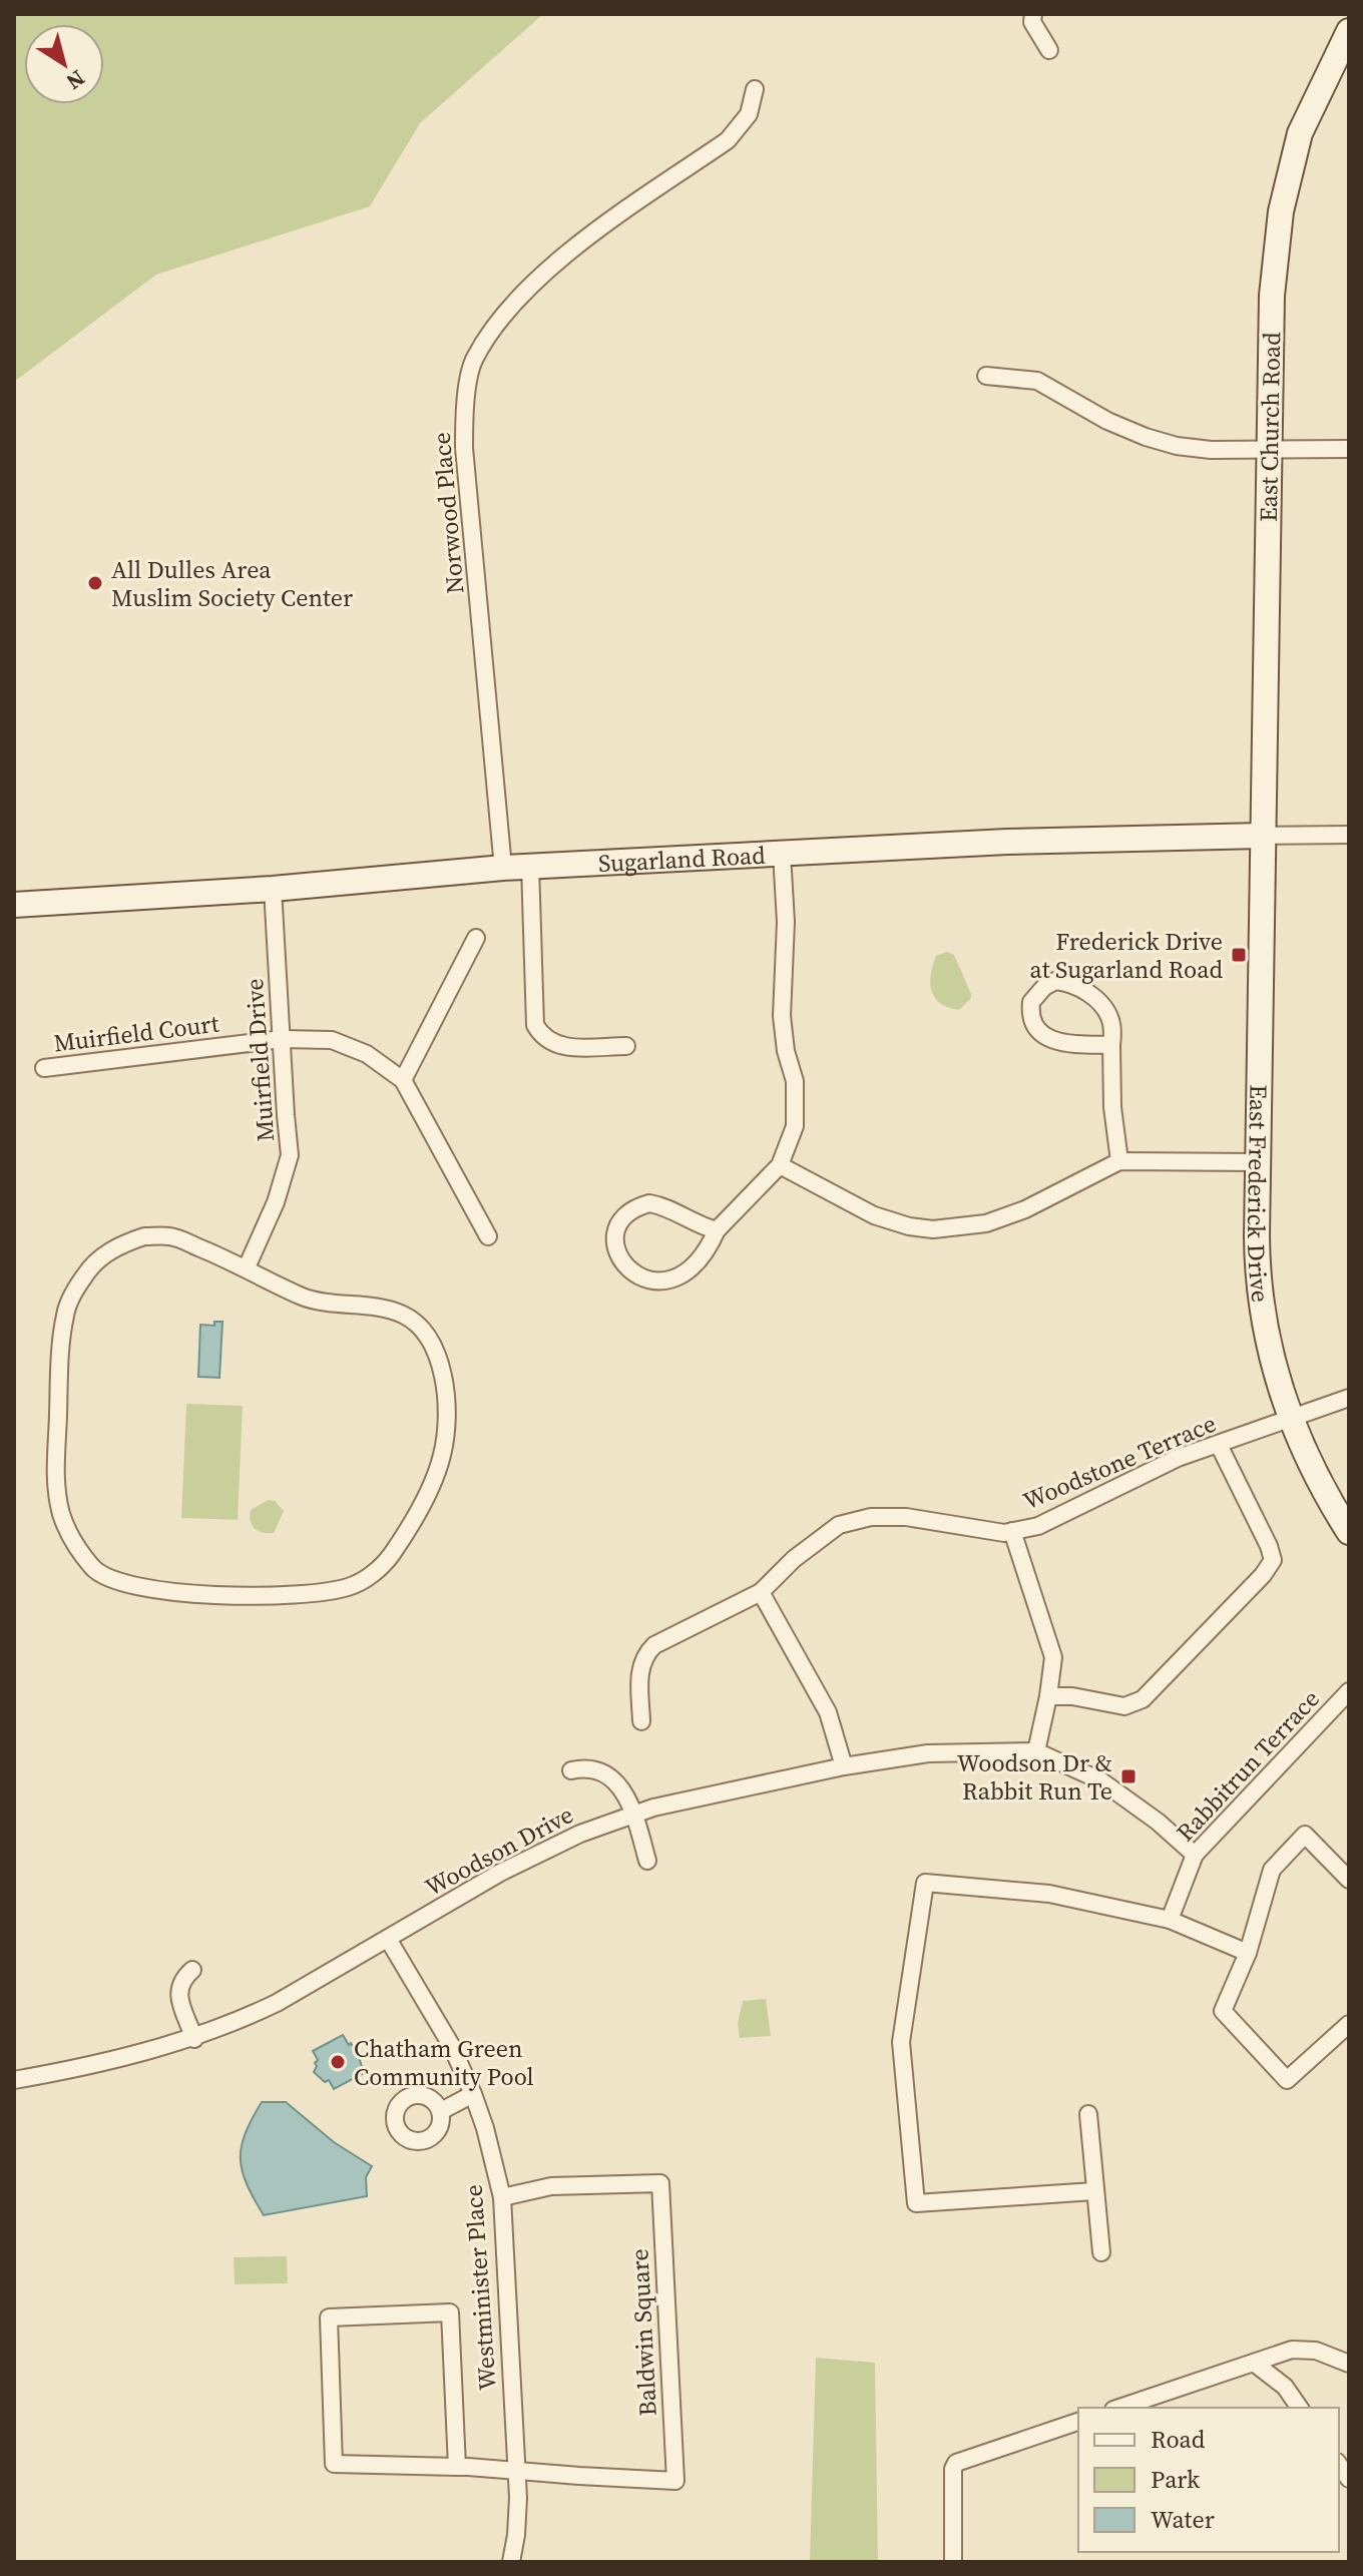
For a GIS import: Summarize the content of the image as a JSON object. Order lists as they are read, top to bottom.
{
  "streets": {
    "street": [
      "East Church Road",
      "Norwood Place",
      "Sugarland Road",
      "Muirfield Court",
      "Muirfield Drive",
      "East Frederick Drive",
      "Woodstone Terrace",
      "Rabbitrun Terrace",
      "Woodson Drive",
      "Westminister Place",
      "Baldwin Square"
    ]
  },
  "crossings": [
    ["East Church Road", "Sugarland Road"],
    ["East Church Road", "East Frederick Drive"],
    ["Norwood Place", "Sugarland Road"],
    ["Sugarland Road", "Muirfield Drive"],
    ["Sugarland Road", "East Frederick Drive"],
    ["Muirfield Court", "Muirfield Drive"],
    ["East Frederick Drive", "Woodstone Terrace"],
    ["Rabbitrun Terrace", "Woodson Drive"],
    ["Woodson Drive", "Westminister Place"],
    ["Westminister Place", "Baldwin Square"]
  ],
  "places": {
    "other": ["All Dulles Area Muslim Society Center", "Chatham Green Community Pool"],
    "transit": ["Frederick Drive at Sugarland Road", "Woodson Dr & Rabbit Run Te"]
  },
  "legend": ["Road", "Park", "Water"],
  "north": "bottom right"
}
